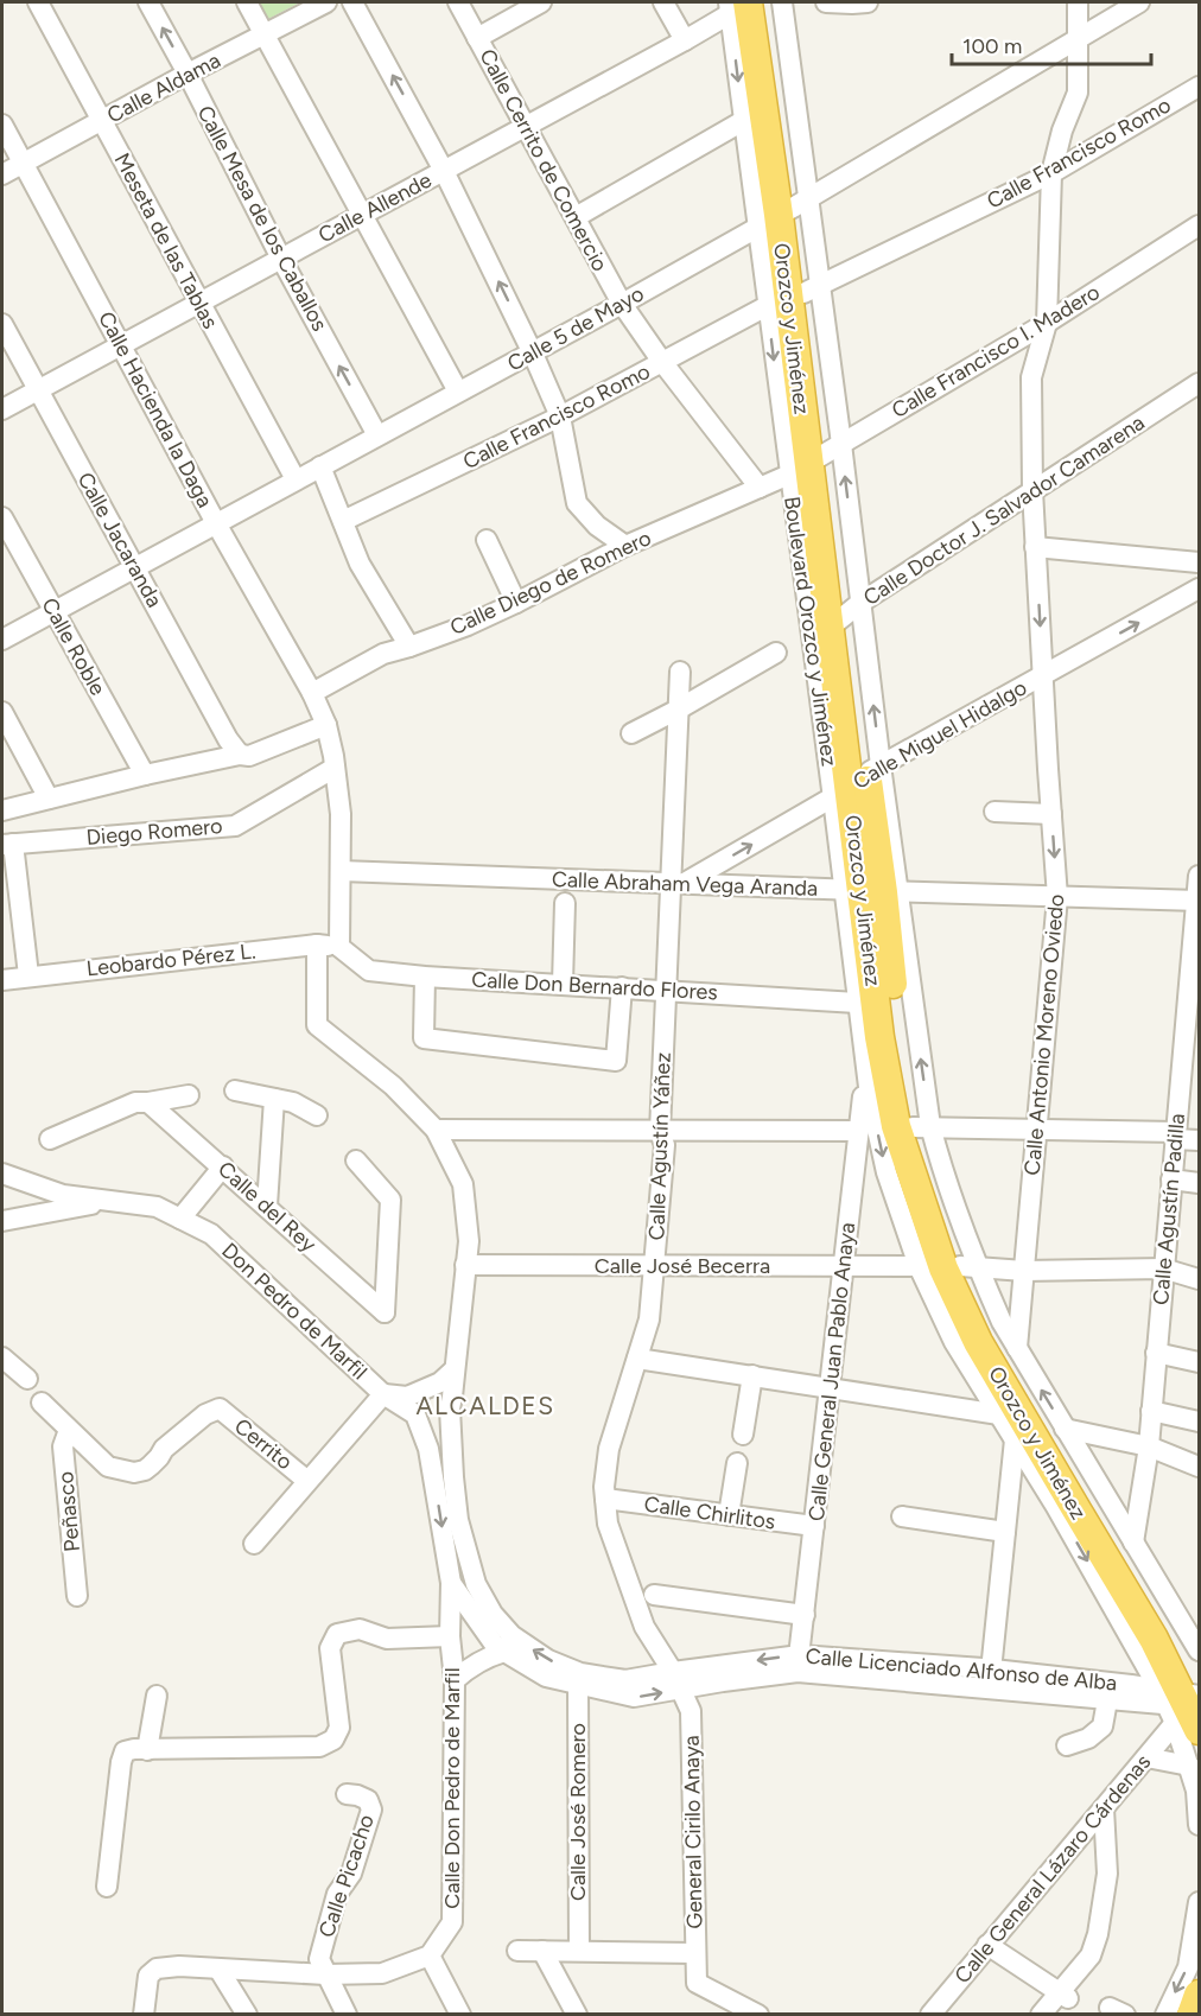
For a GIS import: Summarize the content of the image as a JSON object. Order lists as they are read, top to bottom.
{
  "streets": {
    "highway": ["Orozco y Jiménez"],
    "street": [
      "Calle Aldama",
      "Calle Francisco Romo",
      "Calle Cerrito de Comercio",
      "Calle Allende",
      "Calle Mesa de los Caballos",
      "Meseta de las Tablas",
      "Calle 5 de Mayo",
      "Calle Francisco I. Madero",
      "Calle Hacienda la Daga",
      "Calle Doctor J. Salvador Camarena",
      "Calle Jacaranda",
      "Calle Diego de Romero",
      "Boulevard Orozco y Jiménez",
      "Calle Roble",
      "Calle Miguel Hidalgo",
      "Diego Romero",
      "Calle Abraham Vega Aranda",
      "Leobardo Pérez L.",
      "Calle Don Bernardo Flores",
      "Calle Antonio Moreno Oviedo",
      "Calle Agustín Yáñez",
      "Calle del Rey",
      "Calle Agustín Padilla",
      "Calle José Becerra",
      "Don Pedro de Marfil",
      "Calle General Juan Pablo Anaya",
      "Cerrito",
      "Peñasco",
      "Calle Chirlitos",
      "Calle Licenciado Alfonso de Alba",
      "Calle Don Pedro de Marfil",
      "Calle José Romero",
      "General Cirilo Anaya",
      "Calle General Lázaro Cárdenas",
      "Calle Picacho"
    ]
  },
  "crossings": [
    ["Calle Aldama", "Calle Mesa de los Caballos"],
    ["Calle Aldama", "Meseta de las Tablas"],
    ["Calle Aldama", "Calle Hacienda la Daga"],
    ["Calle Francisco Romo", "Calle Cerrito de Comercio"],
    ["Calle Francisco Romo", "Orozco y Jiménez"],
    ["Calle Francisco Romo", "Boulevard Orozco y Jiménez"],
    ["Calle Francisco Romo", "Calle Antonio Moreno Oviedo"],
    ["Calle Cerrito de Comercio", "Calle Allende"],
    ["Calle Cerrito de Comercio", "Calle 5 de Mayo"],
    ["Calle Cerrito de Comercio", "Calle Diego de Romero"],
    ["Calle Allende", "Calle Mesa de los Caballos"],
    ["Calle Allende", "Meseta de las Tablas"],
    ["Calle Allende", "Orozco y Jiménez"],
    ["Calle Allende", "Calle Hacienda la Daga"],
    ["Calle Allende", "Calle Jacaranda"],
    ["Calle Allende", "Boulevard Orozco y Jiménez"],
    ["Calle Mesa de los Caballos", "Calle 5 de Mayo"],
    ["Meseta de las Tablas", "Calle 5 de Mayo"],
    ["Calle 5 de Mayo", "Orozco y Jiménez"],
    ["Calle 5 de Mayo", "Calle Hacienda la Daga"],
    ["Calle 5 de Mayo", "Calle Jacaranda"],
    ["Calle 5 de Mayo", "Boulevard Orozco y Jiménez"],
    ["Calle 5 de Mayo", "Calle Roble"],
    ["Calle 5 de Mayo", "Calle Antonio Moreno Oviedo"],
    ["Orozco y Jiménez", "Calle Francisco I. Madero"],
    ["Orozco y Jiménez", "Calle Doctor J. Salvador Camarena"],
    ["Orozco y Jiménez", "Calle Diego de Romero"],
    ["Orozco y Jiménez", "Boulevard Orozco y Jiménez"],
    ["Orozco y Jiménez", "Calle Miguel Hidalgo"],
    ["Orozco y Jiménez", "Calle Abraham Vega Aranda"],
    ["Orozco y Jiménez", "Calle Antonio Moreno Oviedo"],
    ["Orozco y Jiménez", "Calle Agustín Padilla"],
    ["Orozco y Jiménez", "Calle Licenciado Alfonso de Alba"],
    ["Orozco y Jiménez", "Calle General Lázaro Cárdenas"],
    ["Calle Francisco I. Madero", "Calle Diego de Romero"],
    ["Calle Francisco I. Madero", "Boulevard Orozco y Jiménez"],
    ["Calle Francisco I. Madero", "Calle Antonio Moreno Oviedo"],
    ["Calle Hacienda la Daga", "Calle Diego de Romero"],
    ["Calle Hacienda la Daga", "Diego Romero"],
    ["Calle Hacienda la Daga", "Calle Abraham Vega Aranda"],
    ["Calle Hacienda la Daga", "Leobardo Pérez L."],
    ["Calle Hacienda la Daga", "Calle Don Bernardo Flores"],
    ["Calle Doctor J. Salvador Camarena", "Boulevard Orozco y Jiménez"],
    ["Calle Doctor J. Salvador Camarena", "Calle Antonio Moreno Oviedo"],
    ["Calle Diego de Romero", "Boulevard Orozco y Jiménez"],
    ["Boulevard Orozco y Jiménez", "Calle Miguel Hidalgo"],
    ["Boulevard Orozco y Jiménez", "Calle Abraham Vega Aranda"],
    ["Boulevard Orozco y Jiménez", "Calle Don Bernardo Flores"],
    ["Boulevard Orozco y Jiménez", "Calle José Becerra"],
    ["Boulevard Orozco y Jiménez", "Calle General Juan Pablo Anaya"],
    ["Boulevard Orozco y Jiménez", "Calle Licenciado Alfonso de Alba"],
    ["Boulevard Orozco y Jiménez", "Calle General Lázaro Cárdenas"],
    ["Calle Miguel Hidalgo", "Calle Abraham Vega Aranda"],
    ["Calle Miguel Hidalgo", "Calle Antonio Moreno Oviedo"],
    ["Calle Miguel Hidalgo", "Calle Agustín Yáñez"],
    ["Calle Abraham Vega Aranda", "Calle Antonio Moreno Oviedo"],
    ["Calle Abraham Vega Aranda", "Calle Agustín Yáñez"],
    ["Calle Abraham Vega Aranda", "Calle Agustín Padilla"],
    ["Leobardo Pérez L.", "Calle Don Bernardo Flores"],
    ["Leobardo Pérez L.", "Calle Licenciado Alfonso de Alba"],
    ["Calle Don Bernardo Flores", "Calle Agustín Yáñez"],
    ["Calle Agustín Yáñez", "Calle José Becerra"],
    ["Calle Agustín Yáñez", "Calle Chirlitos"],
    ["Calle Agustín Yáñez", "Calle Licenciado Alfonso de Alba"],
    ["Calle Agustín Yáñez", "General Cirilo Anaya"],
    ["Calle José Becerra", "Calle General Juan Pablo Anaya"],
    ["Calle José Becerra", "Calle Licenciado Alfonso de Alba"],
    ["Calle General Juan Pablo Anaya", "Calle Chirlitos"],
    ["Calle General Juan Pablo Anaya", "Calle Licenciado Alfonso de Alba"],
    ["Cerrito", "Peñasco"],
    ["Calle Licenciado Alfonso de Alba", "Calle Don Pedro de Marfil"],
    ["Calle Licenciado Alfonso de Alba", "Calle José Romero"],
    ["Calle Licenciado Alfonso de Alba", "General Cirilo Anaya"],
    ["Calle Licenciado Alfonso de Alba", "Calle General Lázaro Cárdenas"]
  ],
  "districts": ["ALCALDES"],
  "scale_bar": "100 m"
}
